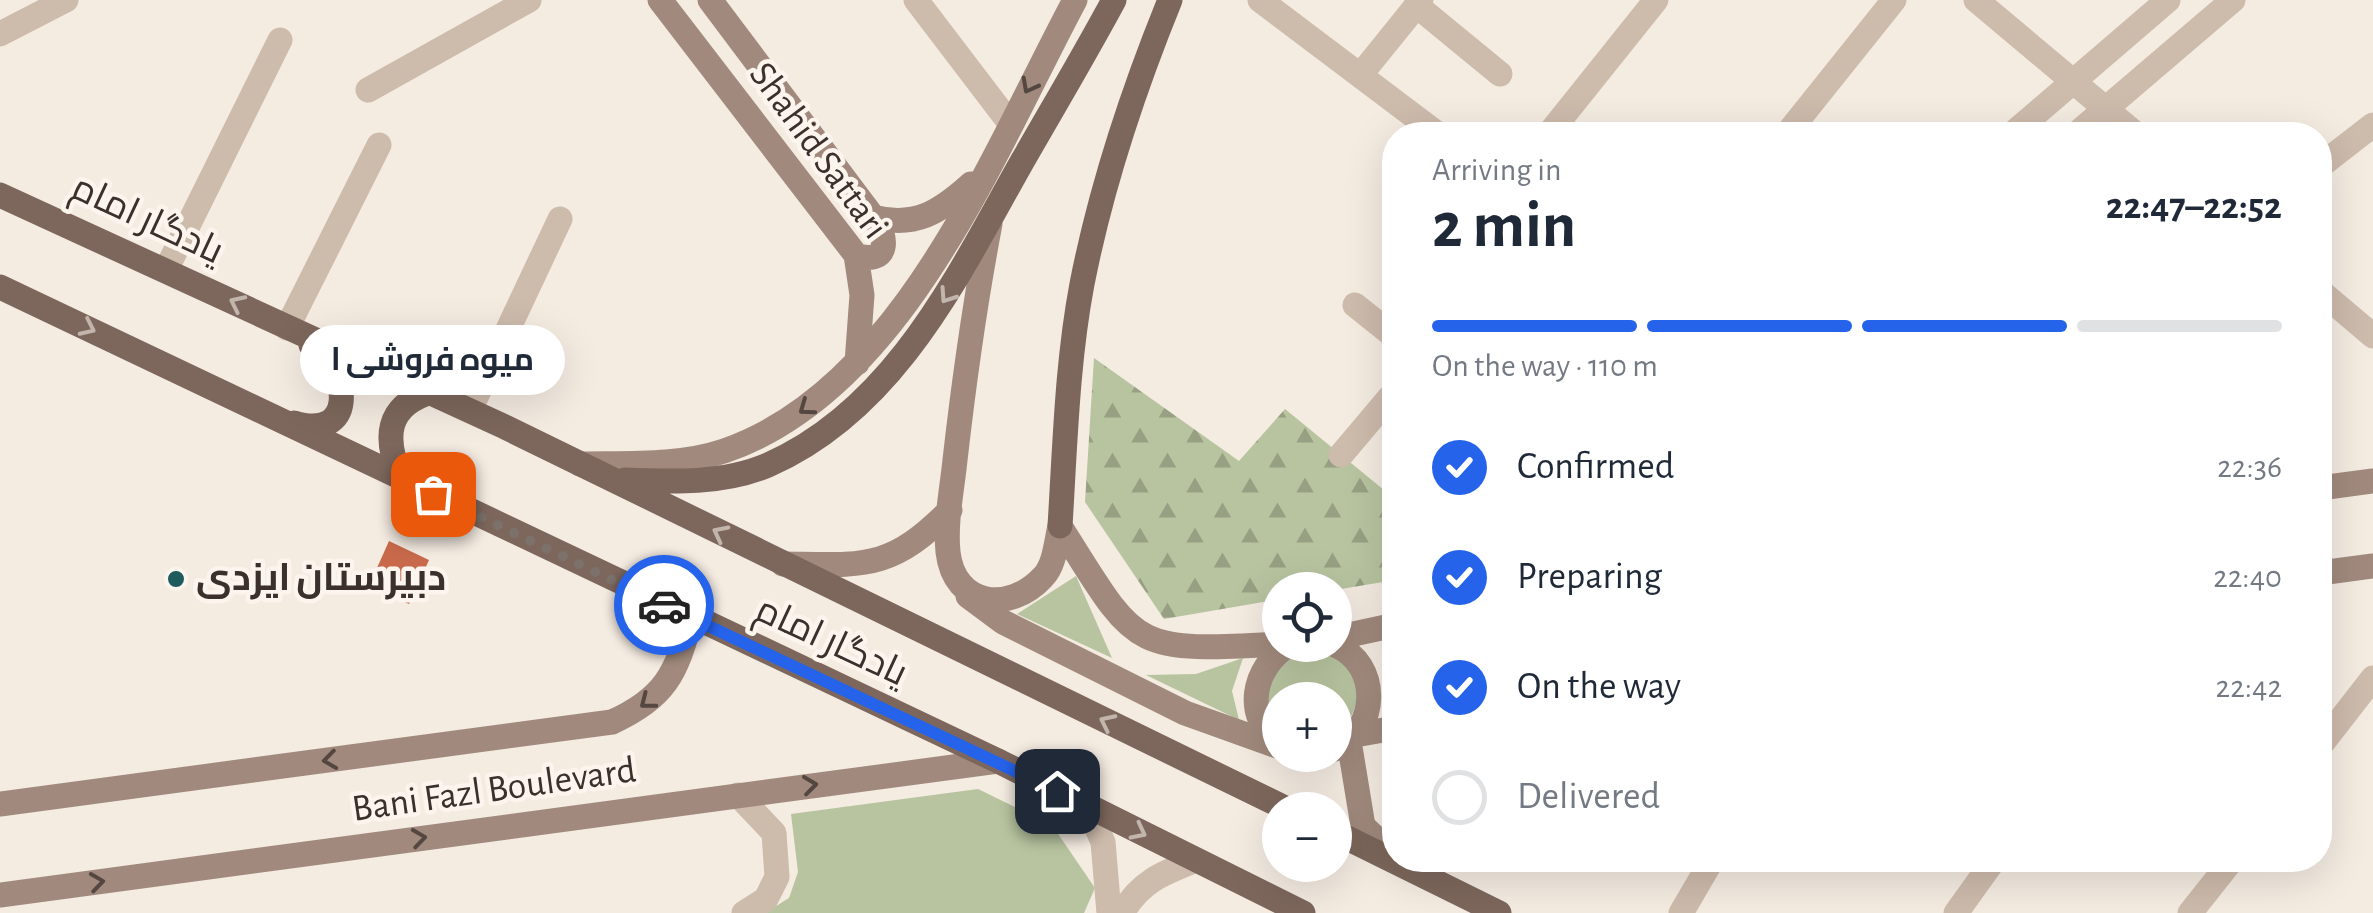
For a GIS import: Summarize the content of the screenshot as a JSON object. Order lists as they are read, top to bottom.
{
  "streets": {
    "main road": ["Shahid Sattari", "یادگار امام", "Bani Fazl Boulevard"]
  },
  "crossings": [
    ["یادگار امام", "Bani Fazl Boulevard"]
  ],
  "places": ["میوه فروشی ا", "دبیرستان ایزدی"],
  "page": {
    "heading": ["2 min", "Arriving in", "22:47–22:52"],
    "bar": "On the way · 110 m",
    "bubble": "میوه فروشی ا",
    "list": [
      ["Confirmed", "22:36"],
      ["Preparing", "22:40"],
      ["On the way", "22:42"],
      "Delivered"
    ],
    "map_buttons": ["+", "−"]
  }
}
